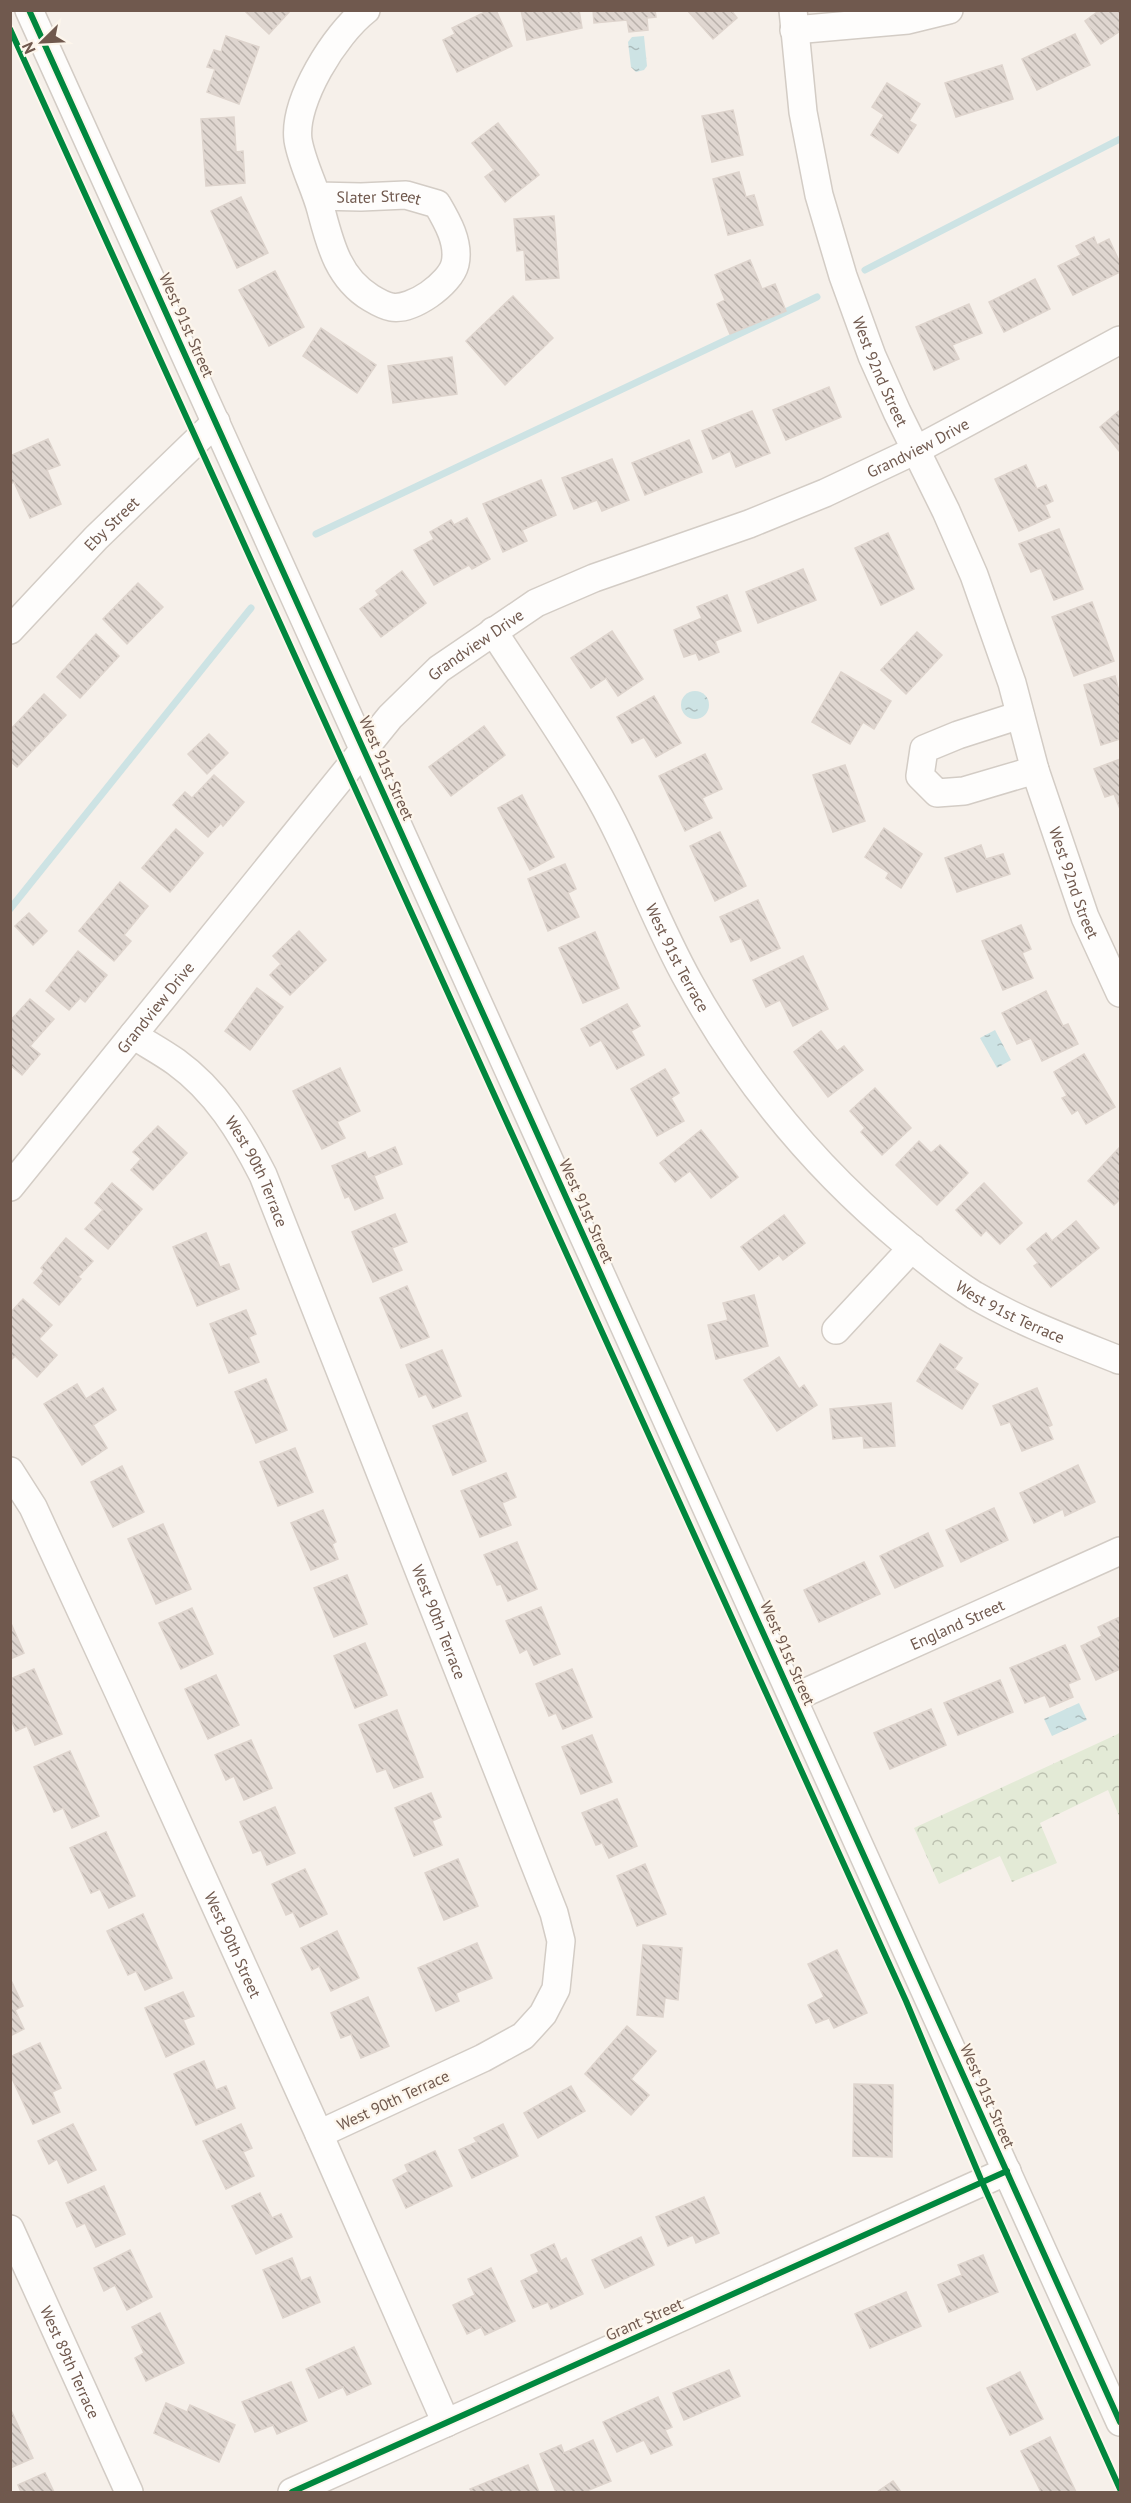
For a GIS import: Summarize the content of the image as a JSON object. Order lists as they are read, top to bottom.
{
  "streets": {
    "street": [
      "Slater Street",
      "West 91st Street",
      "West 92nd Street",
      "Grandview Drive",
      "Eby Street",
      "West 91st Terrace",
      "West 90th Terrace",
      "England Street",
      "West 90th Street",
      "Grant Street",
      "West 89th Terrace"
    ]
  },
  "crossings": [
    ["West 91st Street", "Grandview Drive"],
    ["West 91st Street", "Eby Street"],
    ["West 91st Street", "England Street"],
    ["West 91st Street", "Grant Street"],
    ["West 92nd Street", "Grandview Drive"],
    ["Grandview Drive", "West 91st Terrace"],
    ["Grandview Drive", "West 90th Terrace"],
    ["West 90th Terrace", "West 90th Street"],
    ["West 90th Street", "Grant Street"]
  ],
  "north": "bottom left"
}
